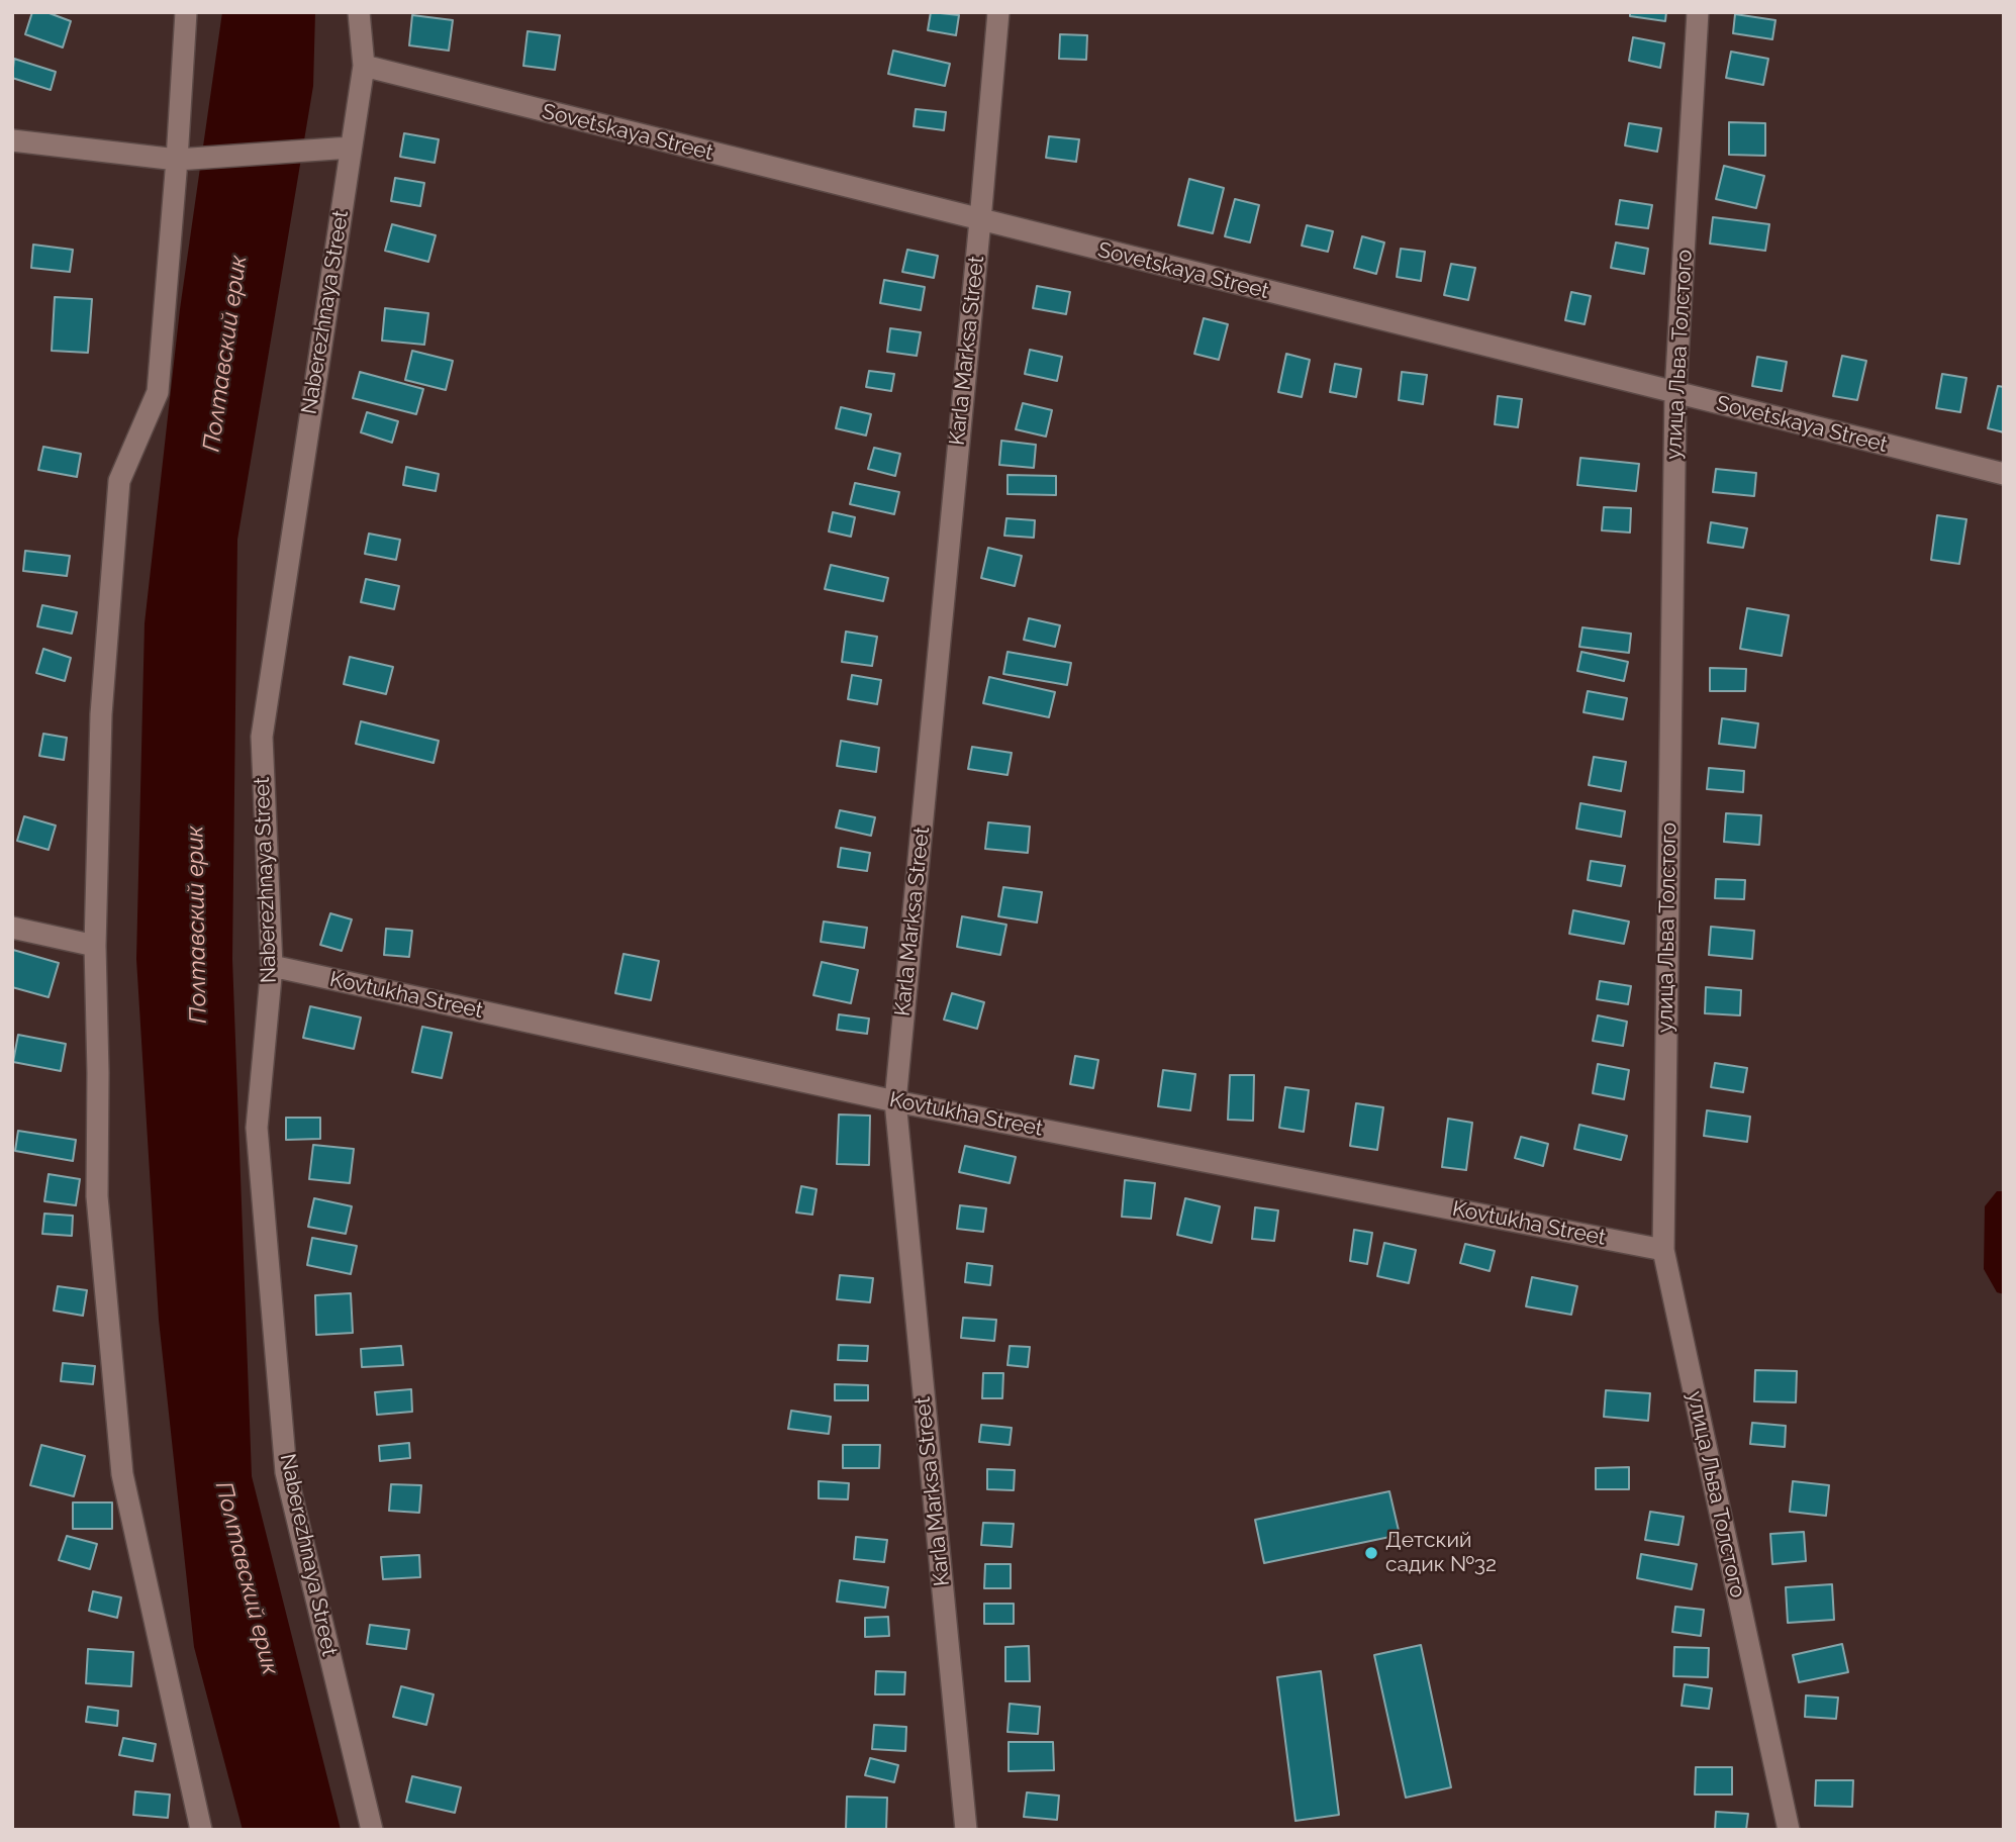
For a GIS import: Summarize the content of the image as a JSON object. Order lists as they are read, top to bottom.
{
  "streets": {
    "street": [
      "Sovetskaya Street",
      "Naberezhnaya Street",
      "Karla Marksa Street",
      "улица Льва Толстого",
      "Kovtukha Street"
    ]
  },
  "crossings": [
    ["Sovetskaya Street", "Naberezhnaya Street"],
    ["Sovetskaya Street", "Karla Marksa Street"],
    ["Sovetskaya Street", "улица Льва Толстого"],
    ["Naberezhnaya Street", "Kovtukha Street"],
    ["Karla Marksa Street", "Kovtukha Street"],
    ["улица Льва Толстого", "Kovtukha Street"]
  ],
  "water": ["Полтавский ерик"],
  "places": ["Детский садик №32"]
}
